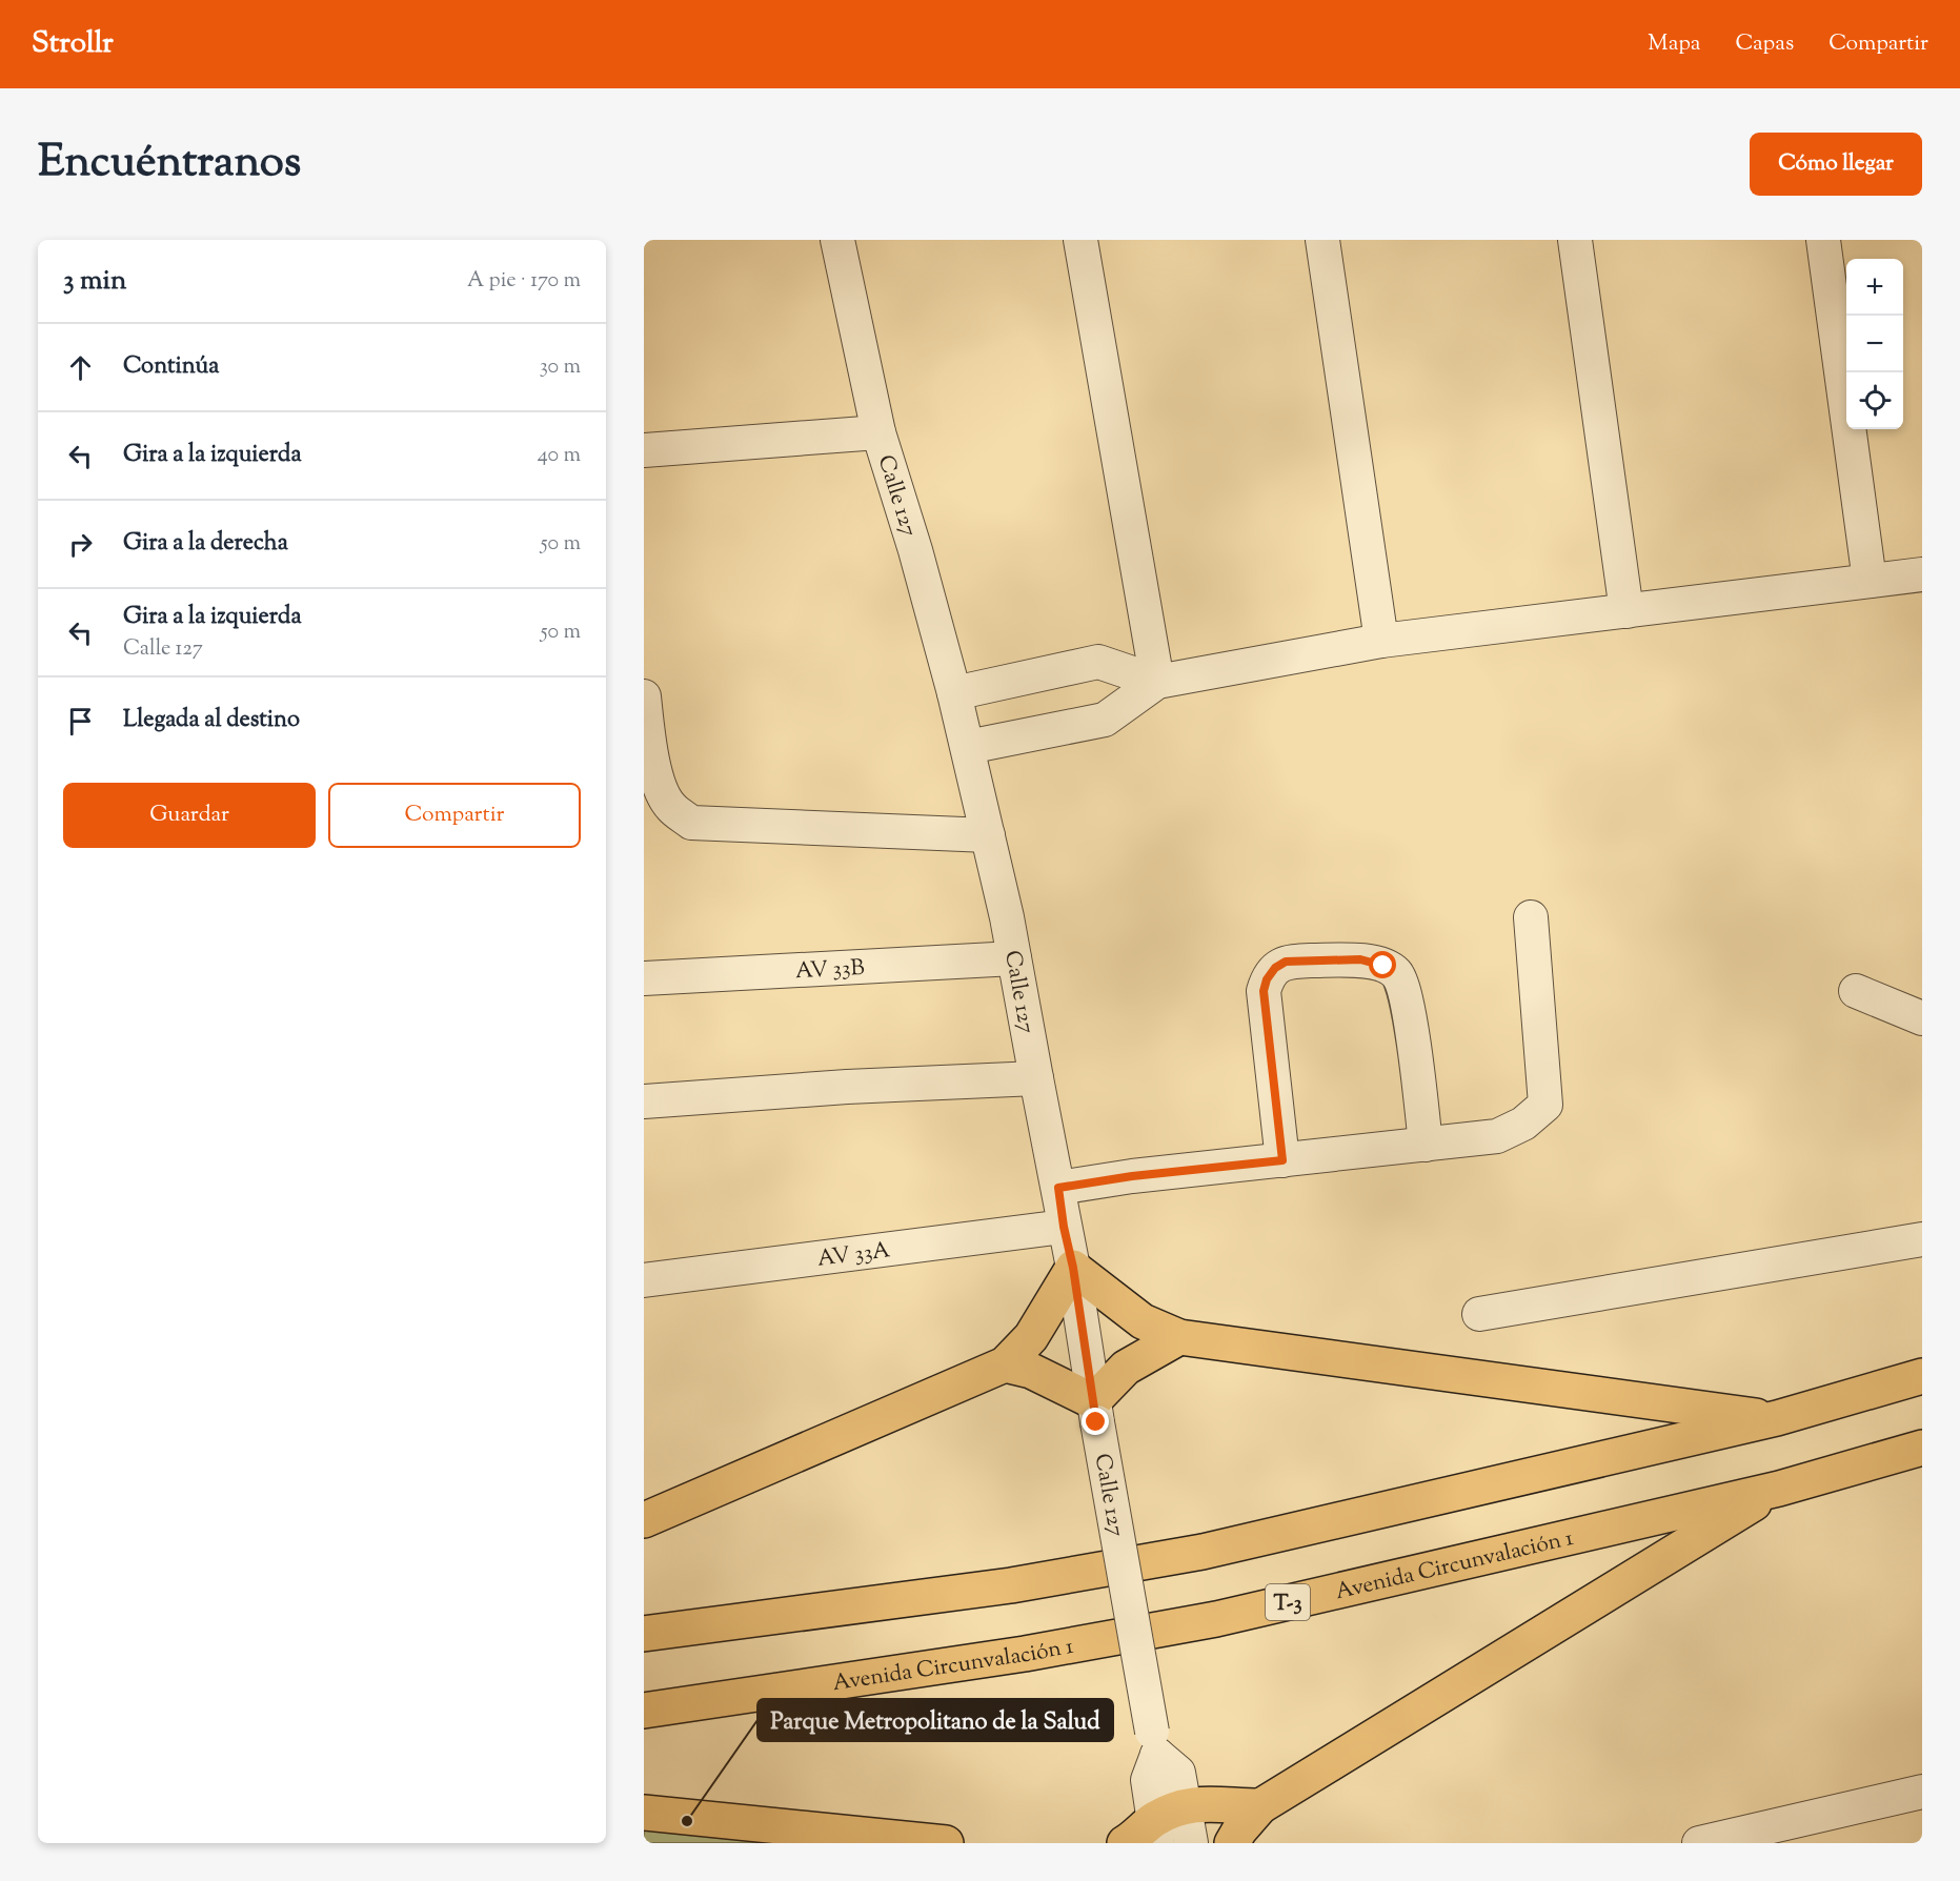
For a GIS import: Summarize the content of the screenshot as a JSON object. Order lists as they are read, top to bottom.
{
  "streets": {
    "main road": ["Avenida Circunvalación 1", "T-3"],
    "street": ["Calle 127", "AV 33B", "AV 33A"]
  },
  "crossings": [
    ["Calle 127", "AV 33B"],
    ["Calle 127", "AV 33A"]
  ],
  "places": ["Parque Metropolitano de la Salud"],
  "page": {
    "header": "Strollr",
    "nav": ["Mapa", "Capas", "Compartir"],
    "title": "Encuéntranos",
    "buttons": [
      "Cómo llegar",
      ["Guardar", "Compartir"]
    ],
    "heading": ["3 min", "A pie · 170 m"],
    "map_buttons": ["+", "−"],
    "list": [
      ["Continúa", "30 m"],
      ["Gira a la izquierda", "40 m"],
      ["Gira a la derecha", "50 m"],
      ["Gira a la izquierda", "Calle 127", "50 m"],
      "Llegada al destino"
    ]
  }
}
